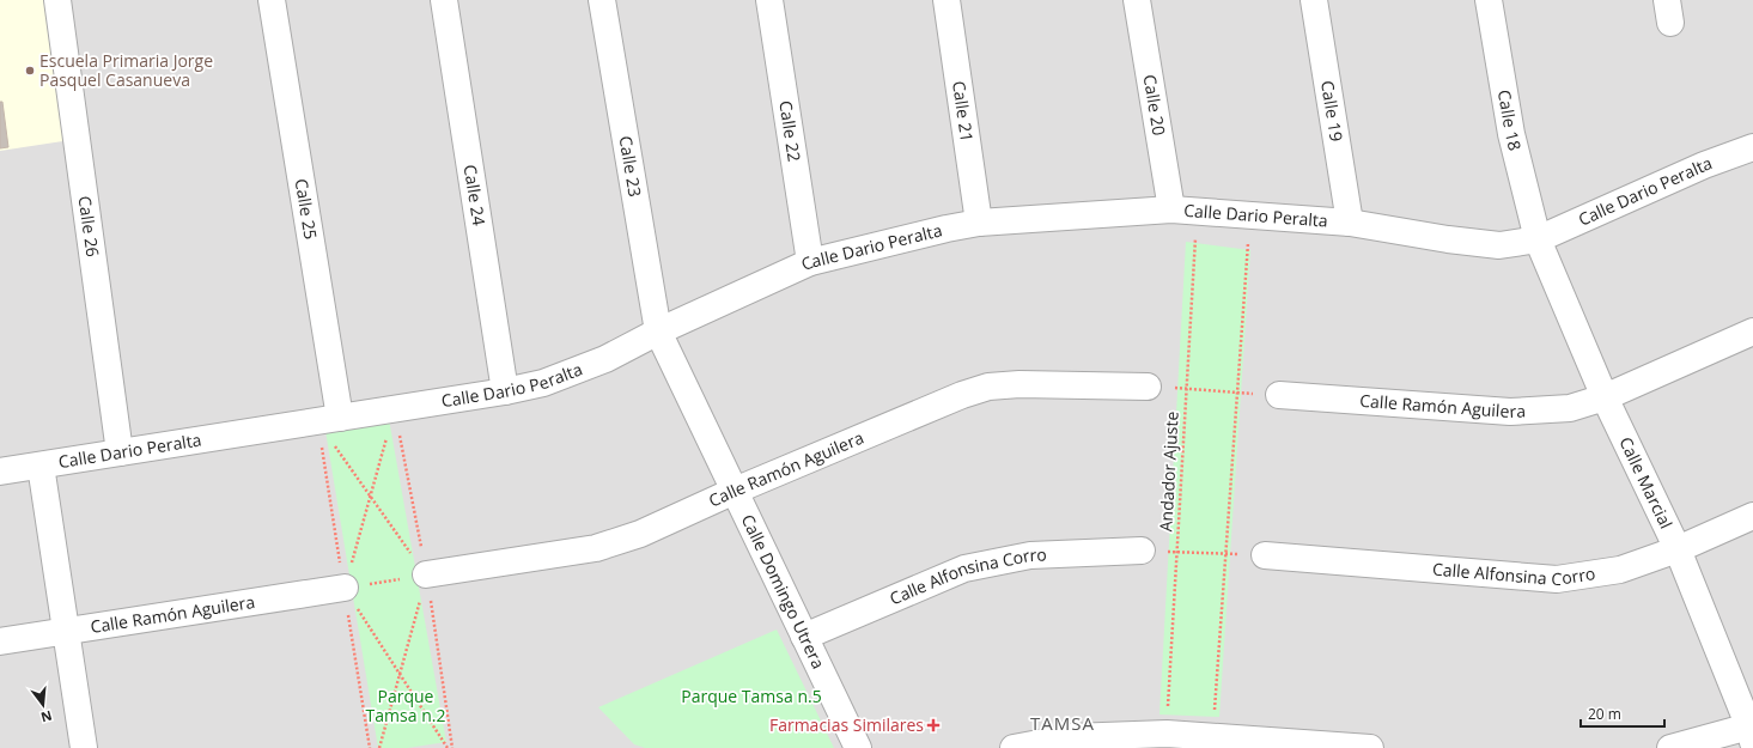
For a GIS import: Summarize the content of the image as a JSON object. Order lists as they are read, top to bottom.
{
  "streets": {
    "street": [
      "Calle 20",
      "Calle 21",
      "Calle 19",
      "Calle 18",
      "Calle 22",
      "Calle 23",
      "Calle Dario Peralta",
      "Calle 24",
      "Calle 25",
      "Calle 26",
      "Calle Ramón Aguilera",
      "Calle Marcial",
      "Calle Alfonsina Corro",
      "Calle Domingo Utrera"
    ],
    "path": ["Andador Ajuste"]
  },
  "crossings": [
    ["Calle 20", "Calle Dario Peralta"],
    ["Calle 20", "Andador Ajuste"],
    ["Calle 21", "Calle Dario Peralta"],
    ["Calle 19", "Calle Dario Peralta"],
    ["Calle 18", "Calle Dario Peralta"],
    ["Calle 18", "Calle Marcial"],
    ["Calle 22", "Calle Dario Peralta"],
    ["Calle 23", "Calle Dario Peralta"],
    ["Calle 23", "Calle Domingo Utrera"],
    ["Calle Dario Peralta", "Calle 24"],
    ["Calle Dario Peralta", "Calle 25"],
    ["Calle Dario Peralta", "Calle 26"],
    ["Calle Dario Peralta", "Andador Ajuste"],
    ["Calle Dario Peralta", "Calle Marcial"],
    ["Calle Dario Peralta", "Calle Domingo Utrera"],
    ["Calle Ramón Aguilera", "Calle Marcial"],
    ["Calle Ramón Aguilera", "Calle Domingo Utrera"],
    ["Calle Marcial", "Calle Alfonsina Corro"],
    ["Calle Alfonsina Corro", "Calle Domingo Utrera"]
  ],
  "districts": ["TAMSA"],
  "parks": ["Parque Tamsa n.2", "Parque Tamsa n.5"],
  "places": {
    "other": ["Escuela Primaria Jorge Pasquel Casanueva"],
    "health": ["Farmacias Similares"]
  },
  "scale_bar": "20 m",
  "north": "bottom"
}
